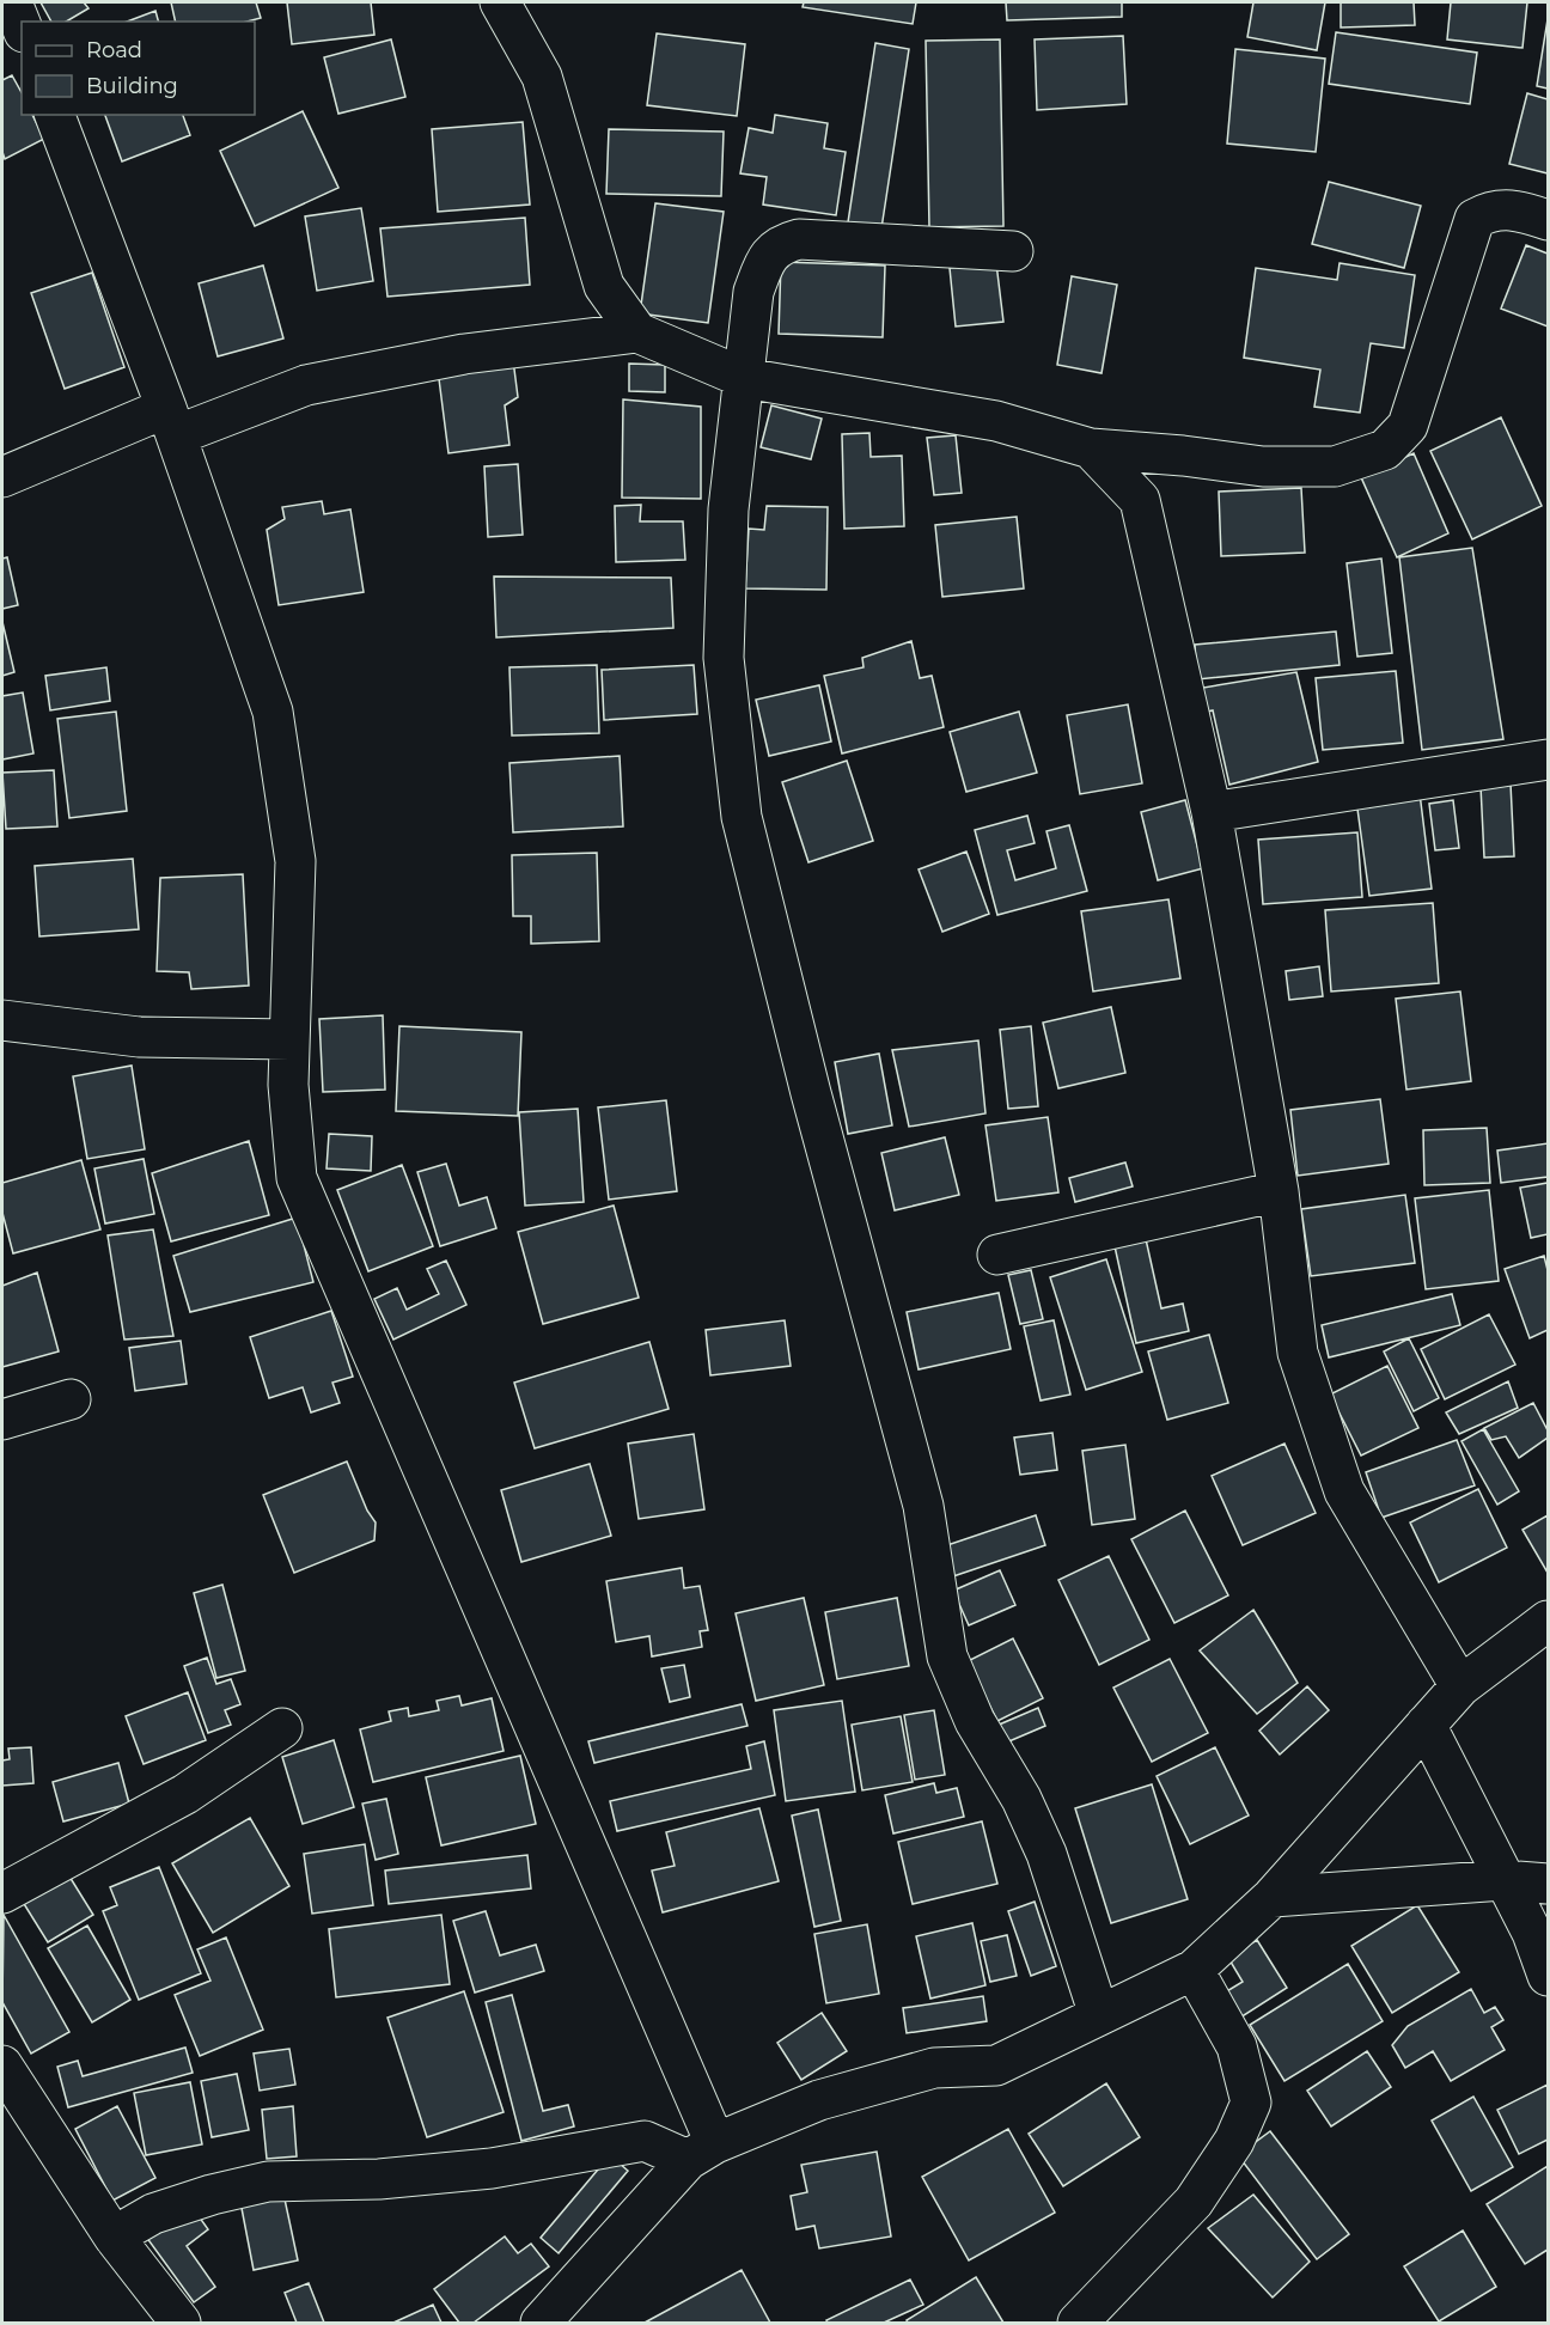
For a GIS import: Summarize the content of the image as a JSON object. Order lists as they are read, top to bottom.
{
  "legend": ["Road", "Building"]
}
